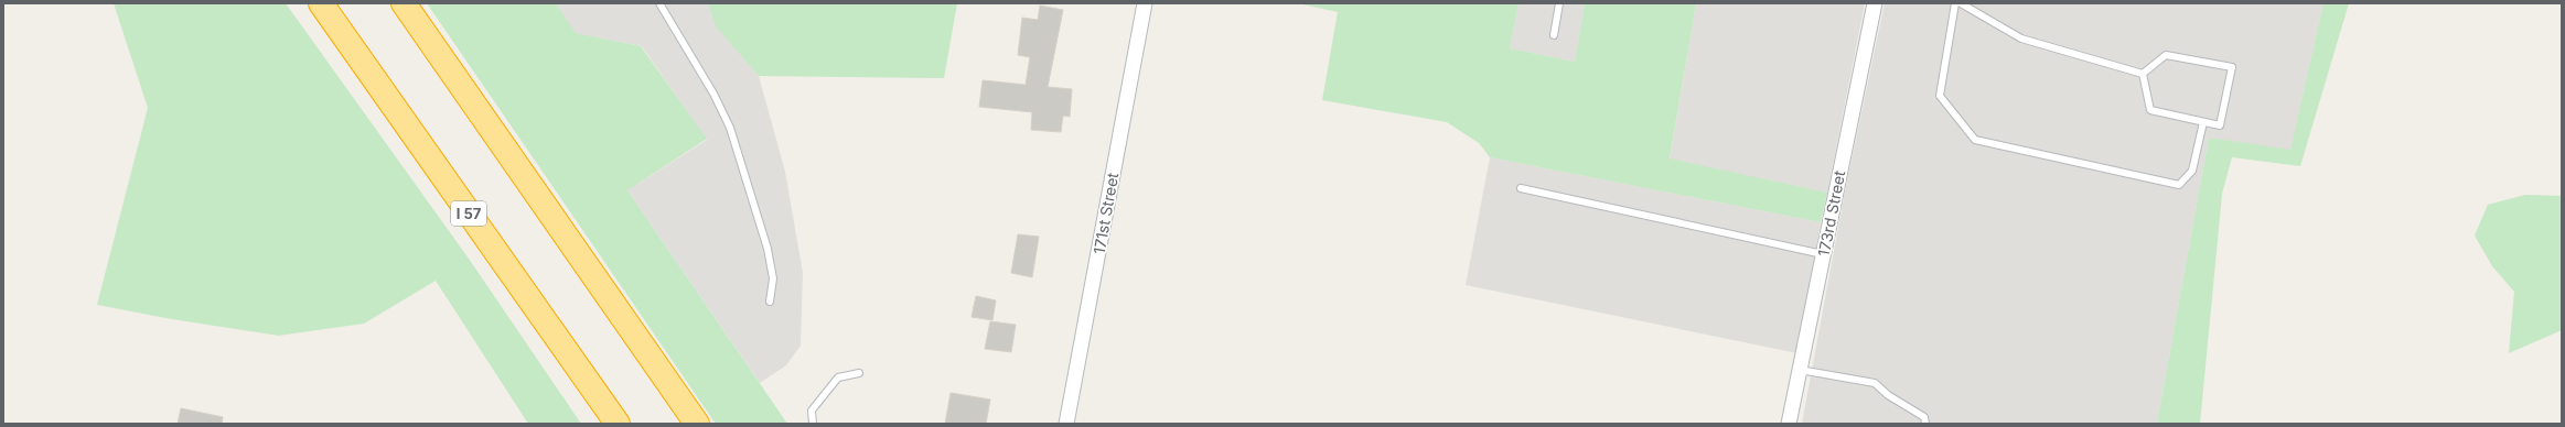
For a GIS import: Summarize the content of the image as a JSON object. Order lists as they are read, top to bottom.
{
  "streets": {
    "highway": ["I 57"],
    "street": ["171st Street", "173rd Street"]
  }
}
